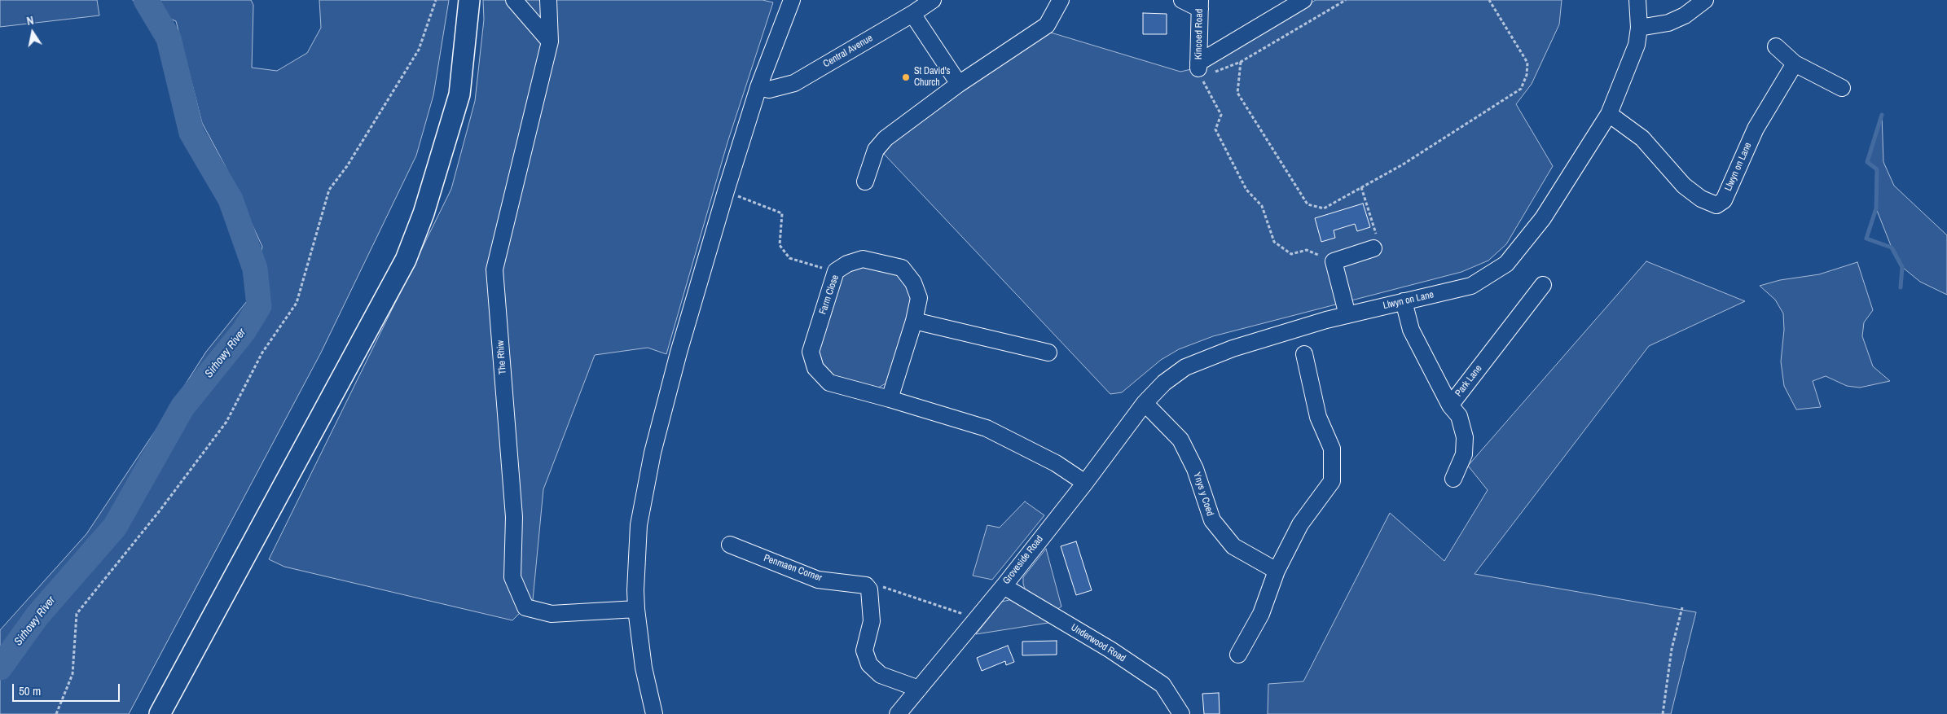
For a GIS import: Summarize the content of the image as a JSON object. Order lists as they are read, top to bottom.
{
  "streets": {
    "street": [
      "Kincoed Road",
      "Central Avenue",
      "Llwyn on Lane",
      "Farm Close",
      "The Rhiw",
      "Park Lane",
      "Ynys y Coed",
      "Groveside Road",
      "Penmaen Corner",
      "Underwood Road"
    ]
  },
  "crossings": [
    ["Llwyn on Lane", "Park Lane"],
    ["Llwyn on Lane", "Ynys y Coed"],
    ["Llwyn on Lane", "Groveside Road"],
    ["Farm Close", "Groveside Road"],
    ["Ynys y Coed", "Groveside Road"],
    ["Groveside Road", "Underwood Road"]
  ],
  "water": ["Sirhowy River"],
  "places": ["St David's Church"],
  "scale_bar": "50 m",
  "north": "top"
}
